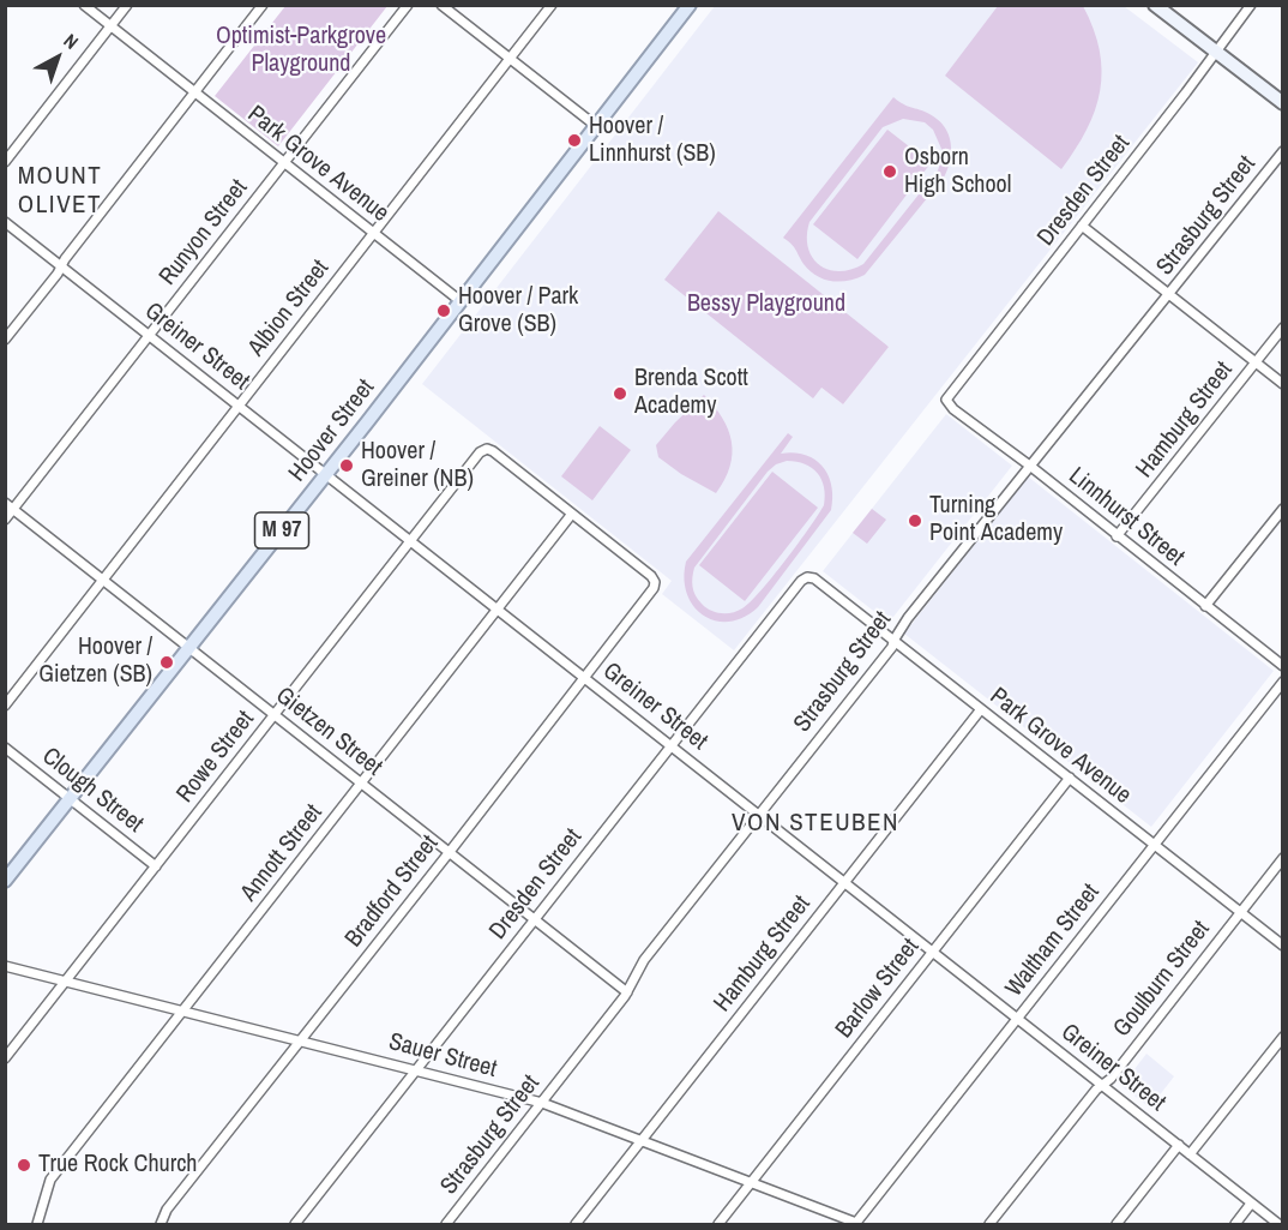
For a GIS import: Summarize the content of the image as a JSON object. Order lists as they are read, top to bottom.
{
  "streets": {
    "main road": ["Hoover Street", "M 97"],
    "street": [
      "Park Grove Avenue",
      "Dresden Street",
      "Strasburg Street",
      "Runyon Street",
      "Albion Street",
      "Greiner Street",
      "Hamburg Street",
      "Linnhurst Street",
      "Gietzen Street",
      "Rowe Street",
      "Clough Street",
      "Annott Street",
      "Bradford Street",
      "Waltham Street",
      "Goulburn Street",
      "Barlow Street",
      "Sauer Street"
    ]
  },
  "crossings": [
    ["Park Grove Avenue", "Dresden Street"],
    ["Park Grove Avenue", "Strasburg Street"],
    ["Park Grove Avenue", "Runyon Street"],
    ["Park Grove Avenue", "Albion Street"],
    ["Park Grove Avenue", "Hamburg Street"],
    ["Park Grove Avenue", "Hoover Street"],
    ["Park Grove Avenue", "Waltham Street"],
    ["Park Grove Avenue", "Goulburn Street"],
    ["Park Grove Avenue", "Barlow Street"],
    ["Dresden Street", "Greiner Street"],
    ["Dresden Street", "Linnhurst Street"],
    ["Dresden Street", "Gietzen Street"],
    ["Dresden Street", "Sauer Street"],
    ["Strasburg Street", "Greiner Street"],
    ["Strasburg Street", "Linnhurst Street"],
    ["Strasburg Street", "Gietzen Street"],
    ["Strasburg Street", "Sauer Street"],
    ["Runyon Street", "Greiner Street"],
    ["Runyon Street", "Gietzen Street"],
    ["Albion Street", "Greiner Street"],
    ["Albion Street", "Gietzen Street"],
    ["Greiner Street", "Hamburg Street"],
    ["Greiner Street", "Hoover Street"],
    ["Greiner Street", "Rowe Street"],
    ["Greiner Street", "Annott Street"],
    ["Greiner Street", "Bradford Street"],
    ["Greiner Street", "Waltham Street"],
    ["Greiner Street", "Goulburn Street"],
    ["Greiner Street", "Barlow Street"],
    ["Hamburg Street", "Linnhurst Street"],
    ["Hamburg Street", "Sauer Street"],
    ["Hoover Street", "Gietzen Street"],
    ["Hoover Street", "Clough Street"],
    ["Gietzen Street", "Rowe Street"],
    ["Gietzen Street", "Annott Street"],
    ["Gietzen Street", "Bradford Street"],
    ["Rowe Street", "Clough Street"],
    ["Rowe Street", "Annott Street"],
    ["Rowe Street", "Bradford Street"],
    ["Rowe Street", "Sauer Street"],
    ["Annott Street", "Bradford Street"],
    ["Annott Street", "Sauer Street"],
    ["Bradford Street", "Sauer Street"],
    ["Waltham Street", "Sauer Street"],
    ["Barlow Street", "Sauer Street"]
  ],
  "districts": ["MOUNT OLIVET", "VON STEUBEN"],
  "parks": ["Optimist-Parkgrove Playground", "Bessy Playground"],
  "places": [
    "Hoover / Linnhurst (SB)",
    "Osborn High School",
    "Hoover / Park Grove (SB)",
    "Brenda Scott Academy",
    "Hoover / Greiner (NB)",
    "Turning Point Academy",
    "Hoover / Gietzen (SB)",
    "True Rock Church"
  ],
  "north": "top right"
}
